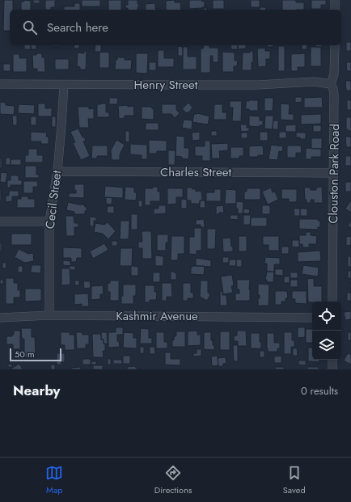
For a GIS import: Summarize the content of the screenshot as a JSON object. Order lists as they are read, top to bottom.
{
  "streets": {
    "street": [
      "Henry Street",
      "Charles Street",
      "Clouston Park Road",
      "Cecil Street",
      "Kashmir Avenue"
    ]
  },
  "crossings": [
    ["Henry Street", "Clouston Park Road"],
    ["Henry Street", "Cecil Street"],
    ["Charles Street", "Clouston Park Road"],
    ["Charles Street", "Cecil Street"],
    ["Cecil Street", "Kashmir Avenue"]
  ],
  "scale_bar": "50 m",
  "page": {
    "search": "Search here",
    "scale": "50 m",
    "heading": ["Nearby", "0 results"],
    "nav": ["Map", "Directions", "Saved"]
  }
}
